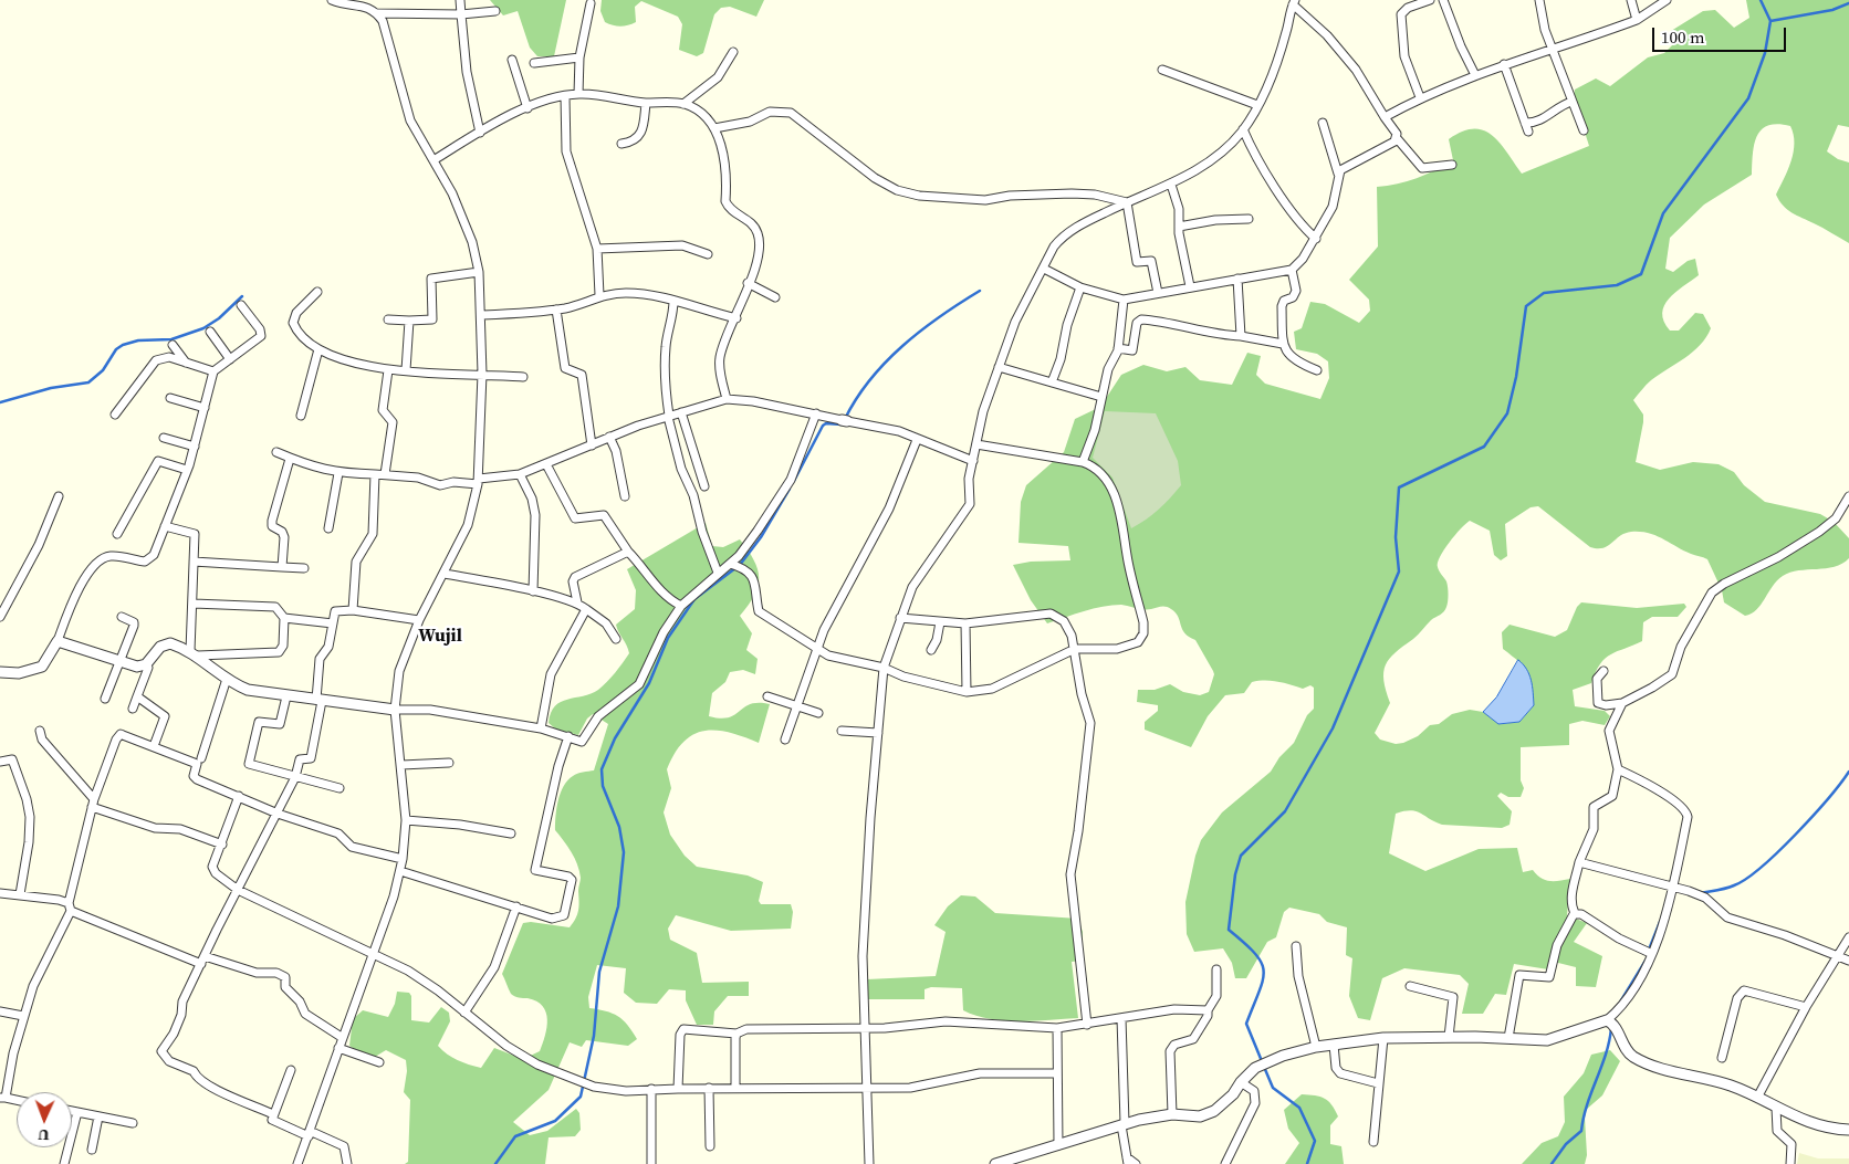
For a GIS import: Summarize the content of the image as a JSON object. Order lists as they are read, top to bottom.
{
  "districts": ["Wujil"],
  "scale_bar": "100 m",
  "north": "bottom"
}
